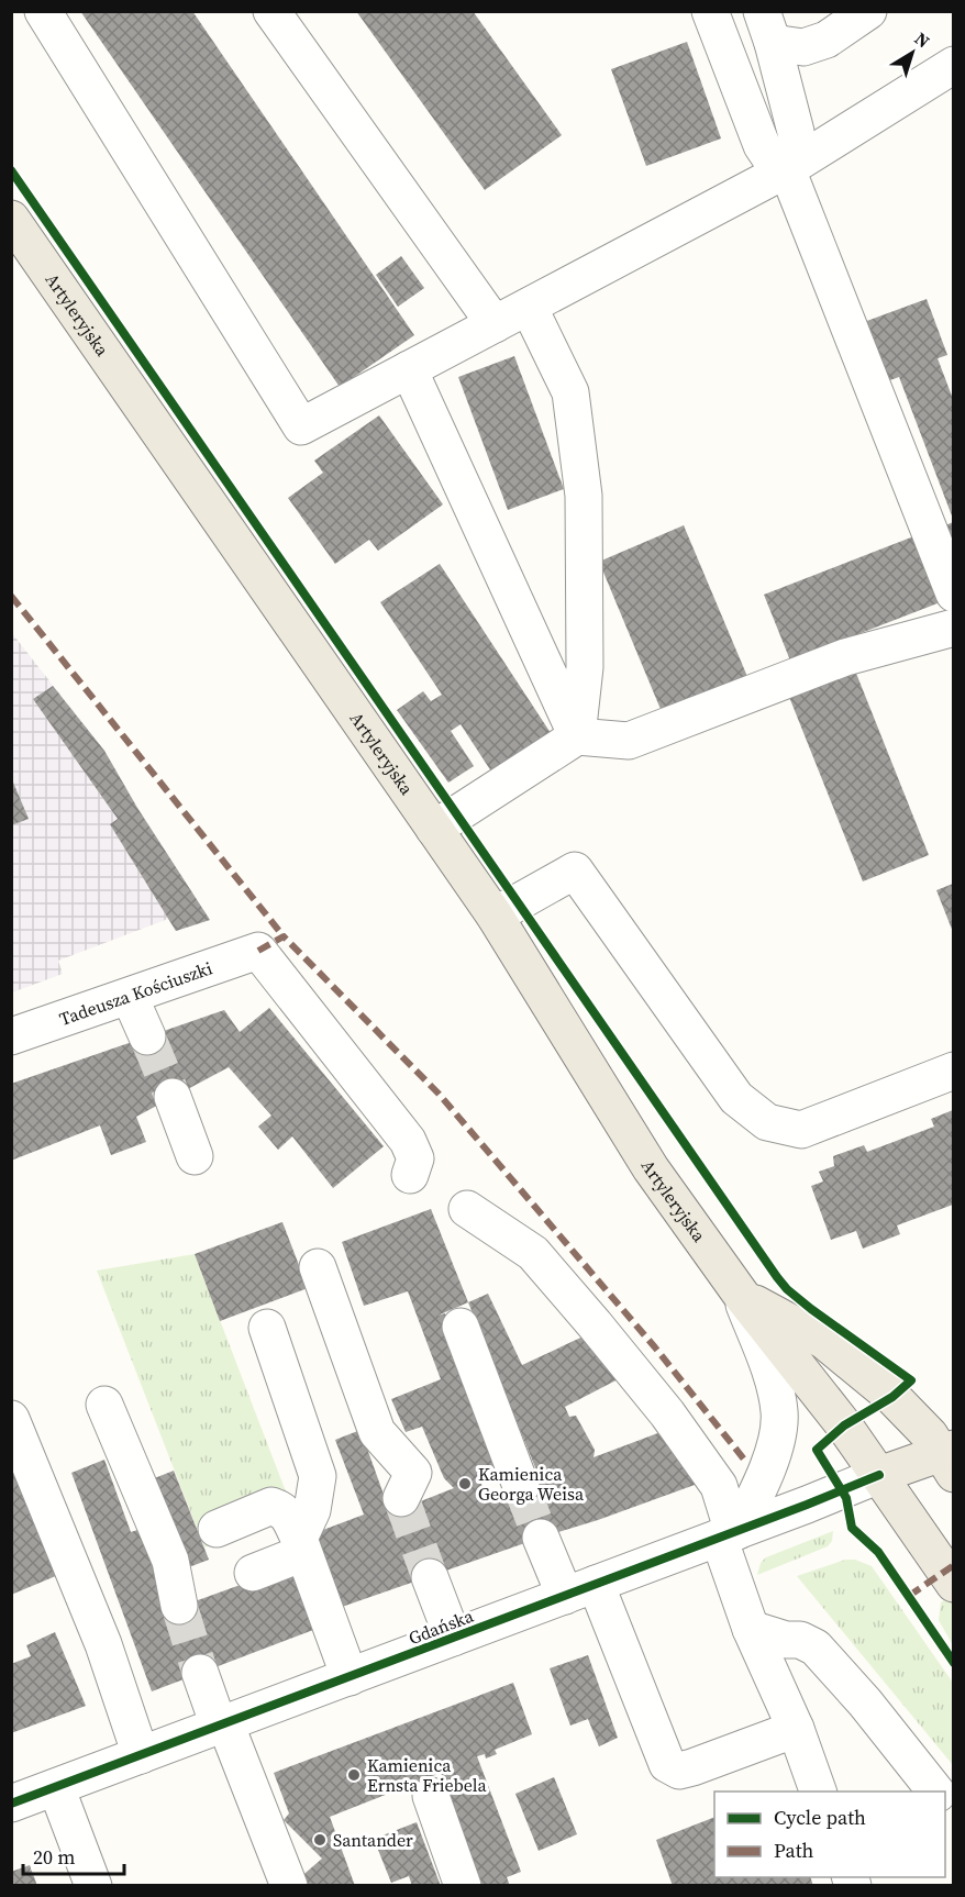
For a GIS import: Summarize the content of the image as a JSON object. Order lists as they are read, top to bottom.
{
  "streets": {
    "main road": ["Artyleryjska", "Gdańska"],
    "street": ["Tadeusza Kościuszki"]
  },
  "crossings": [
    ["Artyleryjska", "Gdańska"]
  ],
  "places": ["Kamienica Georga Weisa", "Kamienica Ernsta Friebela", "Santander"],
  "legend": ["Cycle path", "Path"],
  "scale_bar": "20 m",
  "north": "top right"
}
